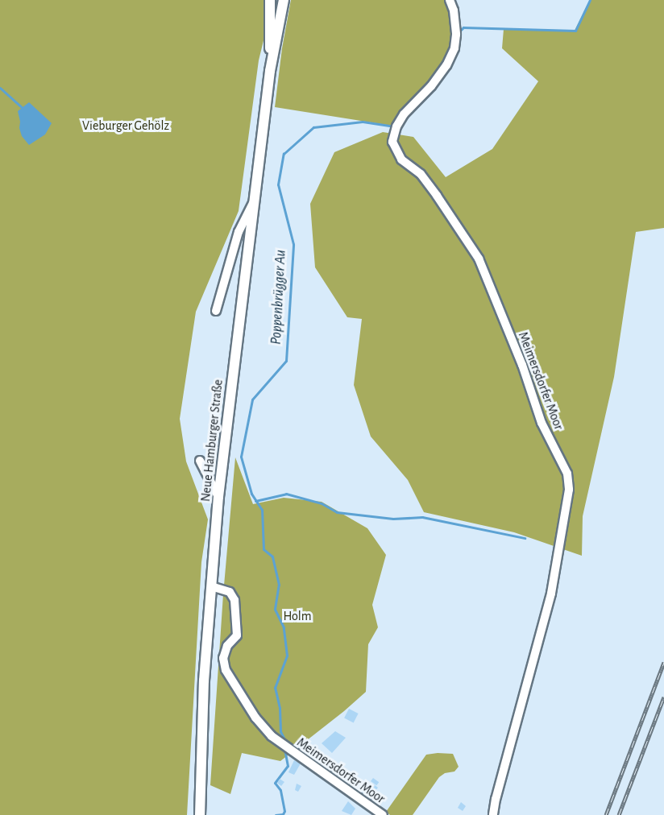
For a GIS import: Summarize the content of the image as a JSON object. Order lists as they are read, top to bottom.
{
  "streets": {
    "main road": ["Neue Hamburger Straße"],
    "street": ["Meimersdorfer Moor"]
  },
  "crossings": [
    ["Meimersdorfer Moor", "Neue Hamburger Straße"]
  ],
  "water": ["Poppenbrügger Au"],
  "parks": ["Vieburger Gehölz", "Holm"]
}
